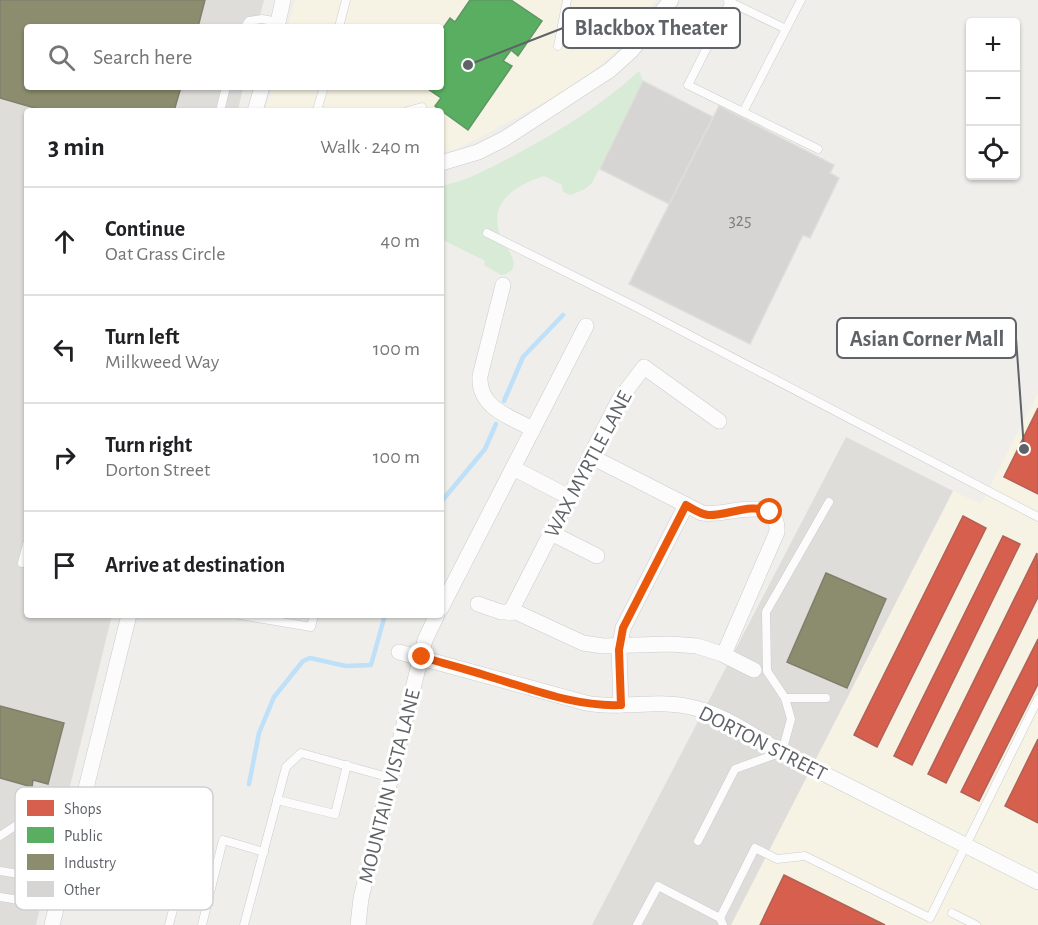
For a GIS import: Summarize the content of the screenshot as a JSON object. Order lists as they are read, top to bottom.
{
  "streets": {
    "street": ["WAX MYRTLE LANE", "DORTON STREET", "MOUNTAIN VISTA LANE"]
  },
  "crossings": [
    ["DORTON STREET", "MOUNTAIN VISTA LANE"]
  ],
  "places": ["Blackbox Theater", "Asian Corner Mall"],
  "house_numbers": ["325"],
  "legend": [
    "Shops",
    "Public",
    "Industry",
    "Other"
  ],
  "page": {
    "map_buttons": ["+", "−"],
    "search": "Search here",
    "heading": ["3 min", "Walk · 240 m"],
    "list": [
      ["Continue", "Oat Grass Circle", "40 m"],
      ["Turn left", "Milkweed Way", "100 m"],
      ["Turn right", "Dorton Street", "100 m"],
      "Arrive at destination"
    ]
  }
}
